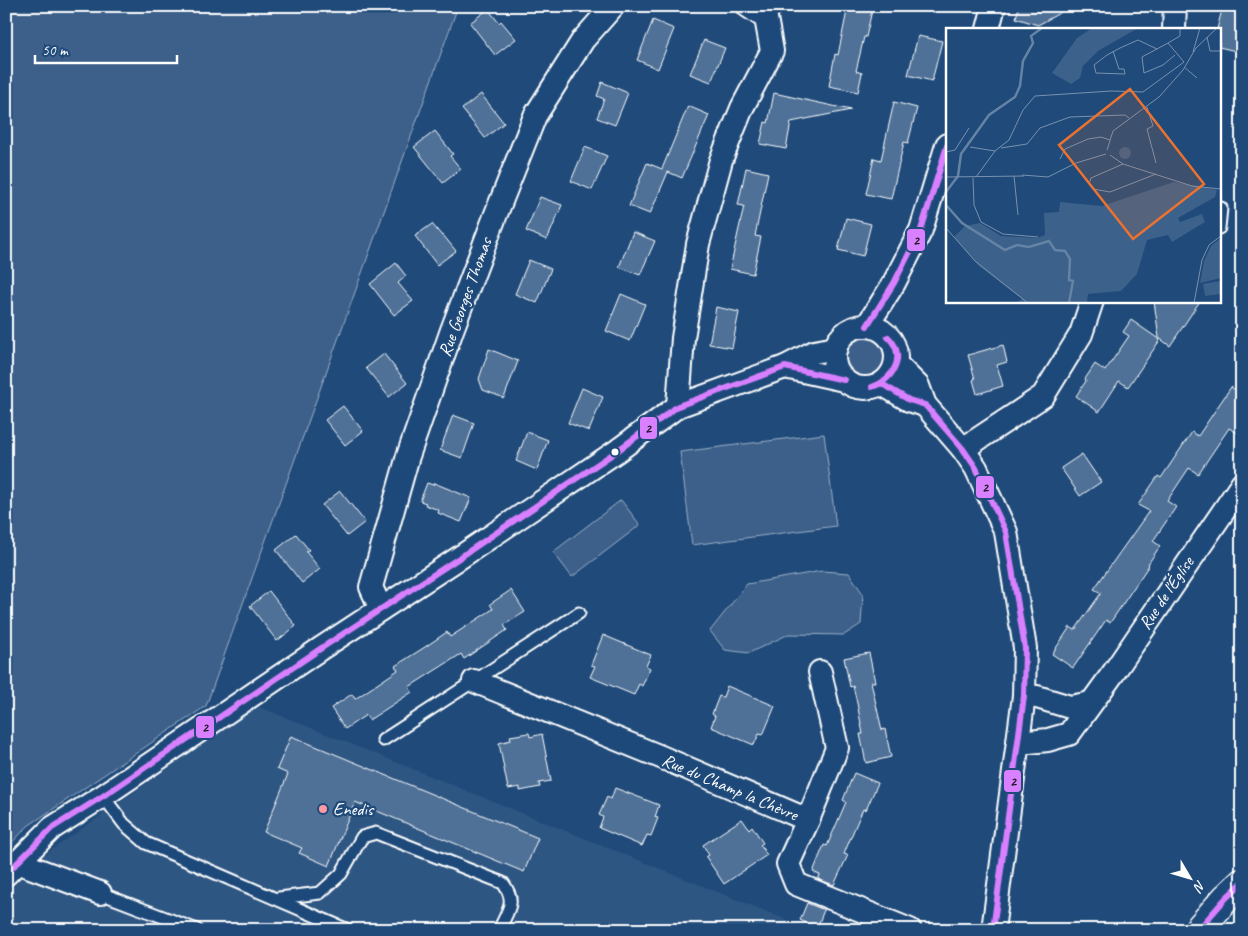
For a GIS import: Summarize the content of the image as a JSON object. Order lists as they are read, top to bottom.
{
  "streets": {
    "street": ["Rue Georges Thomas", "Rue de l'Église", "Rue du Champ la Chèvre"]
  },
  "places": ["Enedis"],
  "lines": ["transit line 2"],
  "scale_bar": "50 m",
  "north": "bottom right"
}
